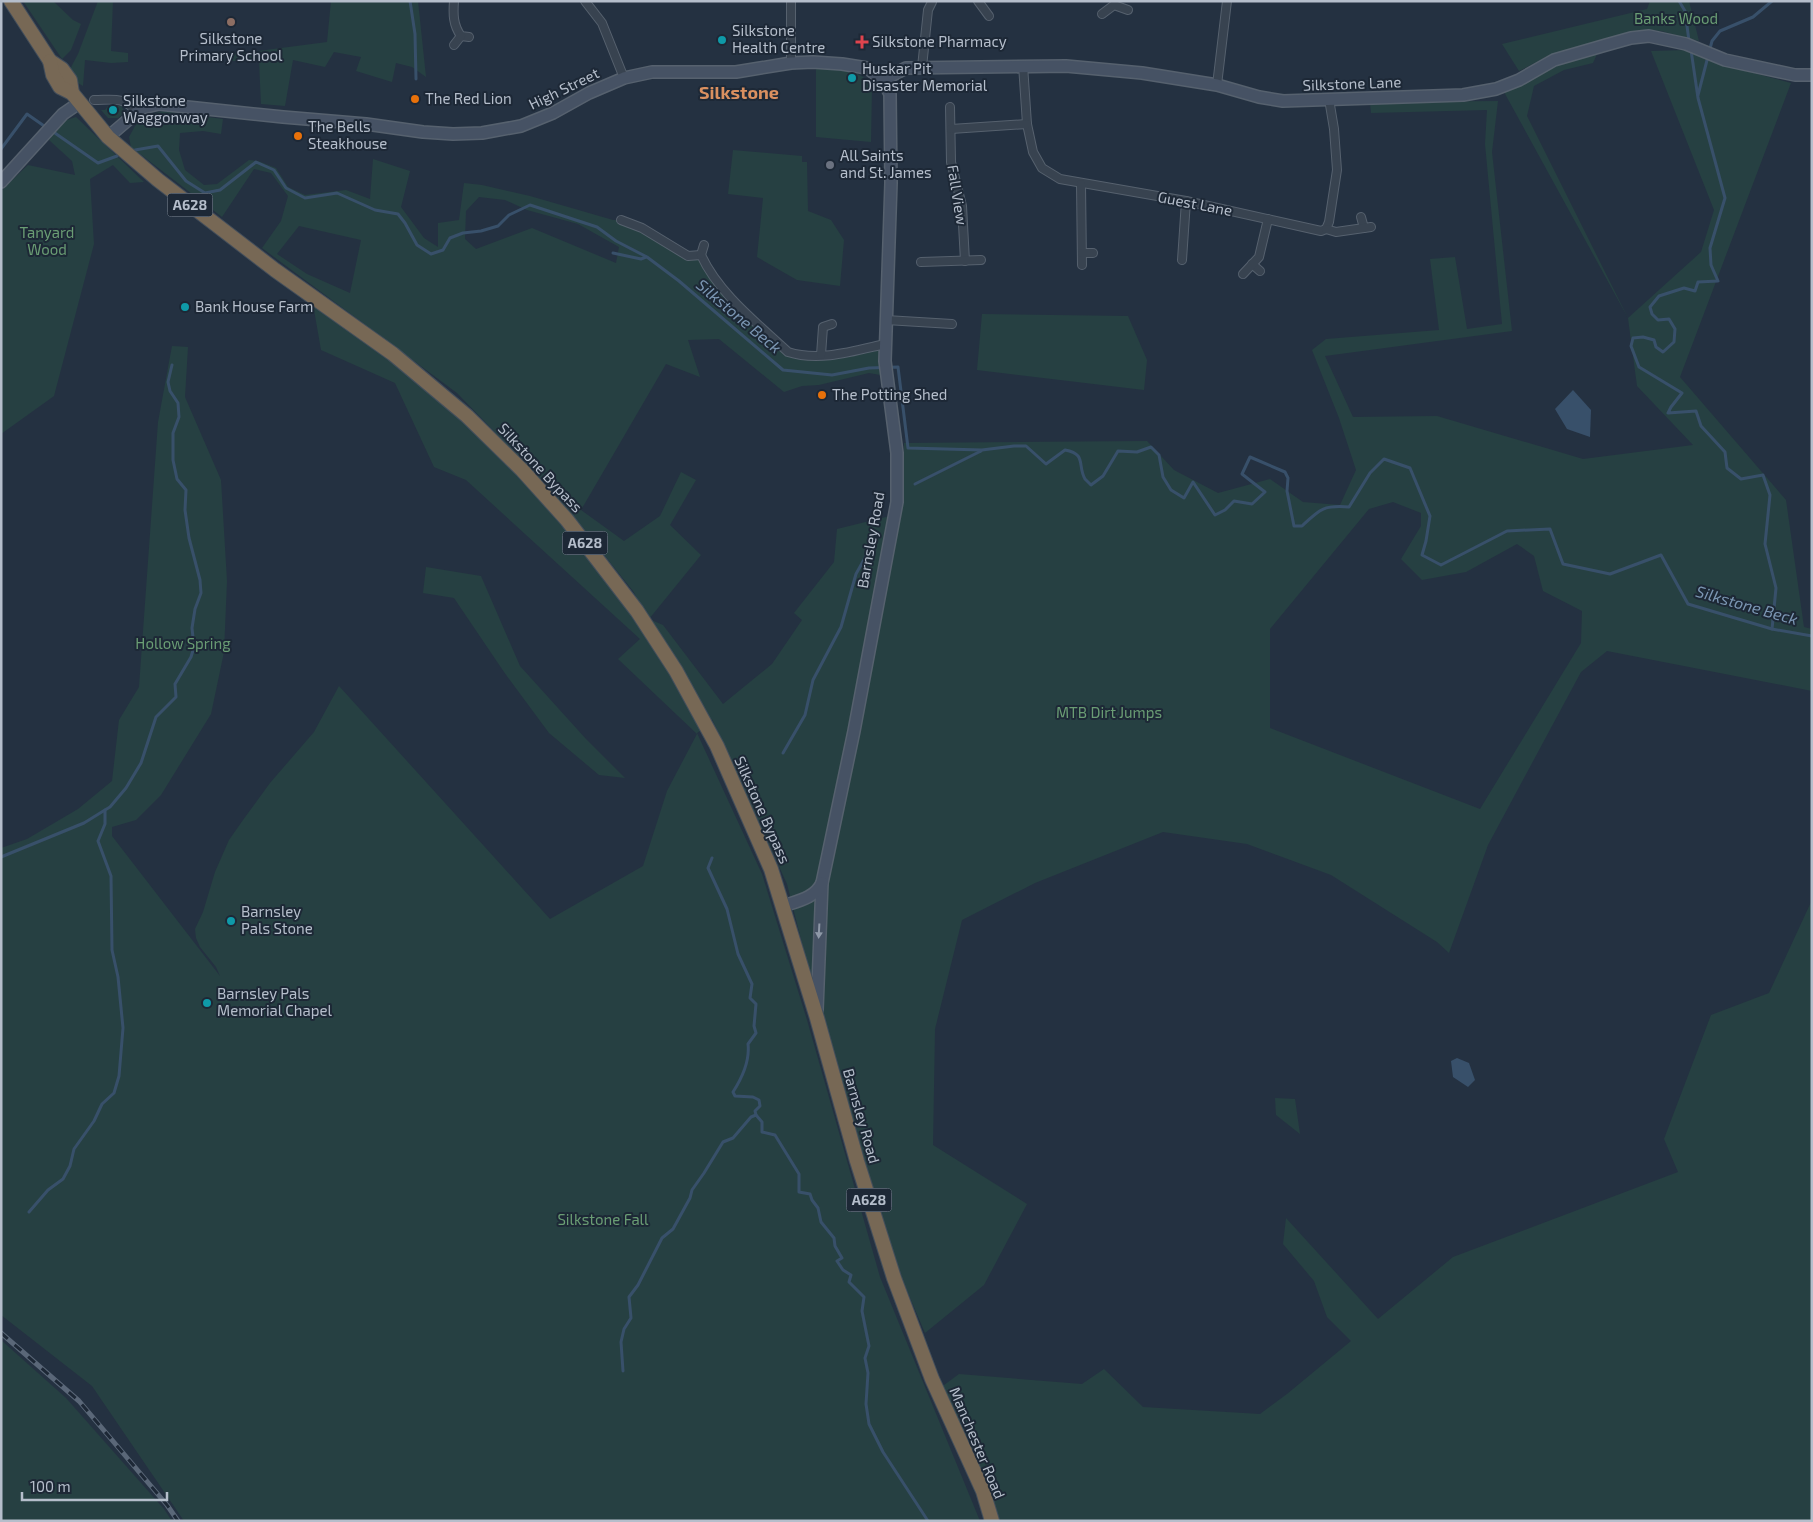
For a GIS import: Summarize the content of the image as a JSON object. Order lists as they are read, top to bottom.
{
  "streets": {
    "highway": [
      "A628",
      "Silkstone Bypass",
      "Barnsley Road",
      "Manchester Road"
    ],
    "street": [
      "Silkstone Lane",
      "High Street",
      "Fall View",
      "Guest Lane"
    ]
  },
  "crossings": [
    ["Silkstone Lane", "High Street"],
    ["Silkstone Lane", "Guest Lane"],
    ["Silkstone Lane", "Barnsley Road"],
    ["High Street", "Silkstone Bypass"],
    ["High Street", "Barnsley Road"],
    ["A628", "Silkstone Bypass"],
    ["Silkstone Bypass", "Barnsley Road"],
    ["Barnsley Road", "Manchester Road"]
  ],
  "districts": ["Silkstone"],
  "water": ["Silkstone Beck"],
  "parks": [
    "Banks Wood",
    "Tanyard Wood",
    "Hollow Spring",
    "MTB Dirt Jumps",
    "Silkstone Fall"
  ],
  "places": {
    "other": [
      "Silkstone Primary School",
      "Silkstone Health Centre",
      "Huskar Pit Disaster Memorial",
      "The Red Lion",
      "Silkstone Waggonway",
      "The Bells Steakhouse",
      "All Saints and St. James",
      "Bank House Farm",
      "The Potting Shed",
      "Barnsley Pals Stone",
      "Barnsley Pals Memorial Chapel"
    ],
    "health": ["Silkstone Pharmacy"]
  },
  "scale_bar": "100 m"
}
